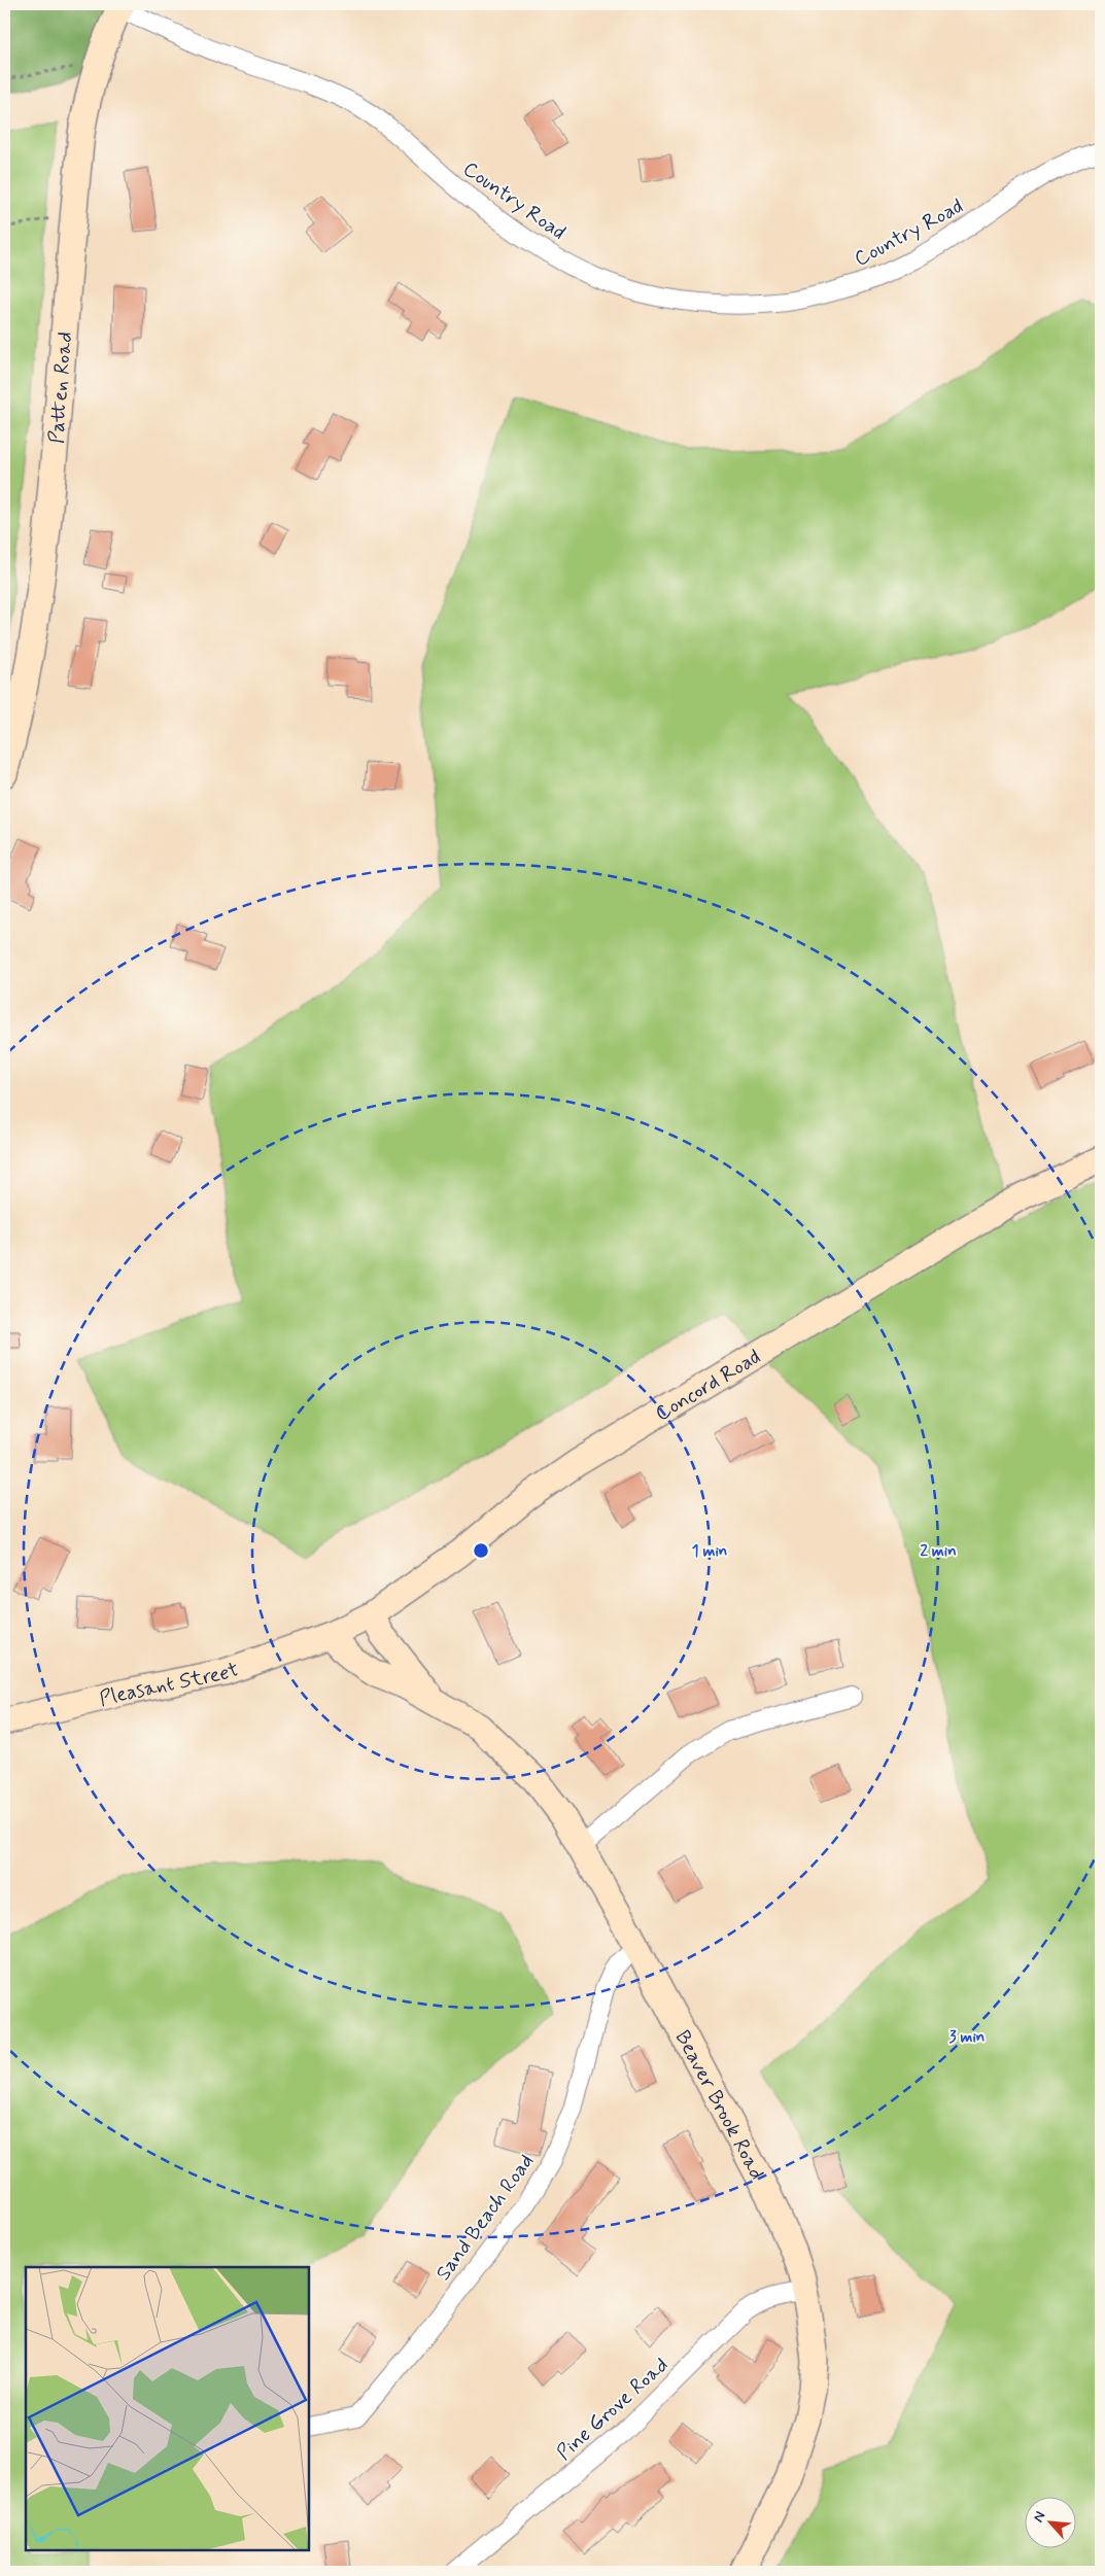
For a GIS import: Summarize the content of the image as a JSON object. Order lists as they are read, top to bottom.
{
  "streets": {
    "street": [
      "Country Road",
      "Patten Road",
      "Concord Road",
      "Pleasant Street",
      "Beaver Brook Road",
      "Sand Beach Road",
      "Pine Grove Road"
    ]
  },
  "crossings": [
    ["Country Road", "Patten Road"],
    ["Concord Road", "Pleasant Street"],
    ["Concord Road", "Beaver Brook Road"],
    ["Pleasant Street", "Beaver Brook Road"],
    ["Beaver Brook Road", "Sand Beach Road"],
    ["Beaver Brook Road", "Pine Grove Road"]
  ],
  "north": "top left",
  "rings": ["1 min", "2 min", "3 min"]
}
